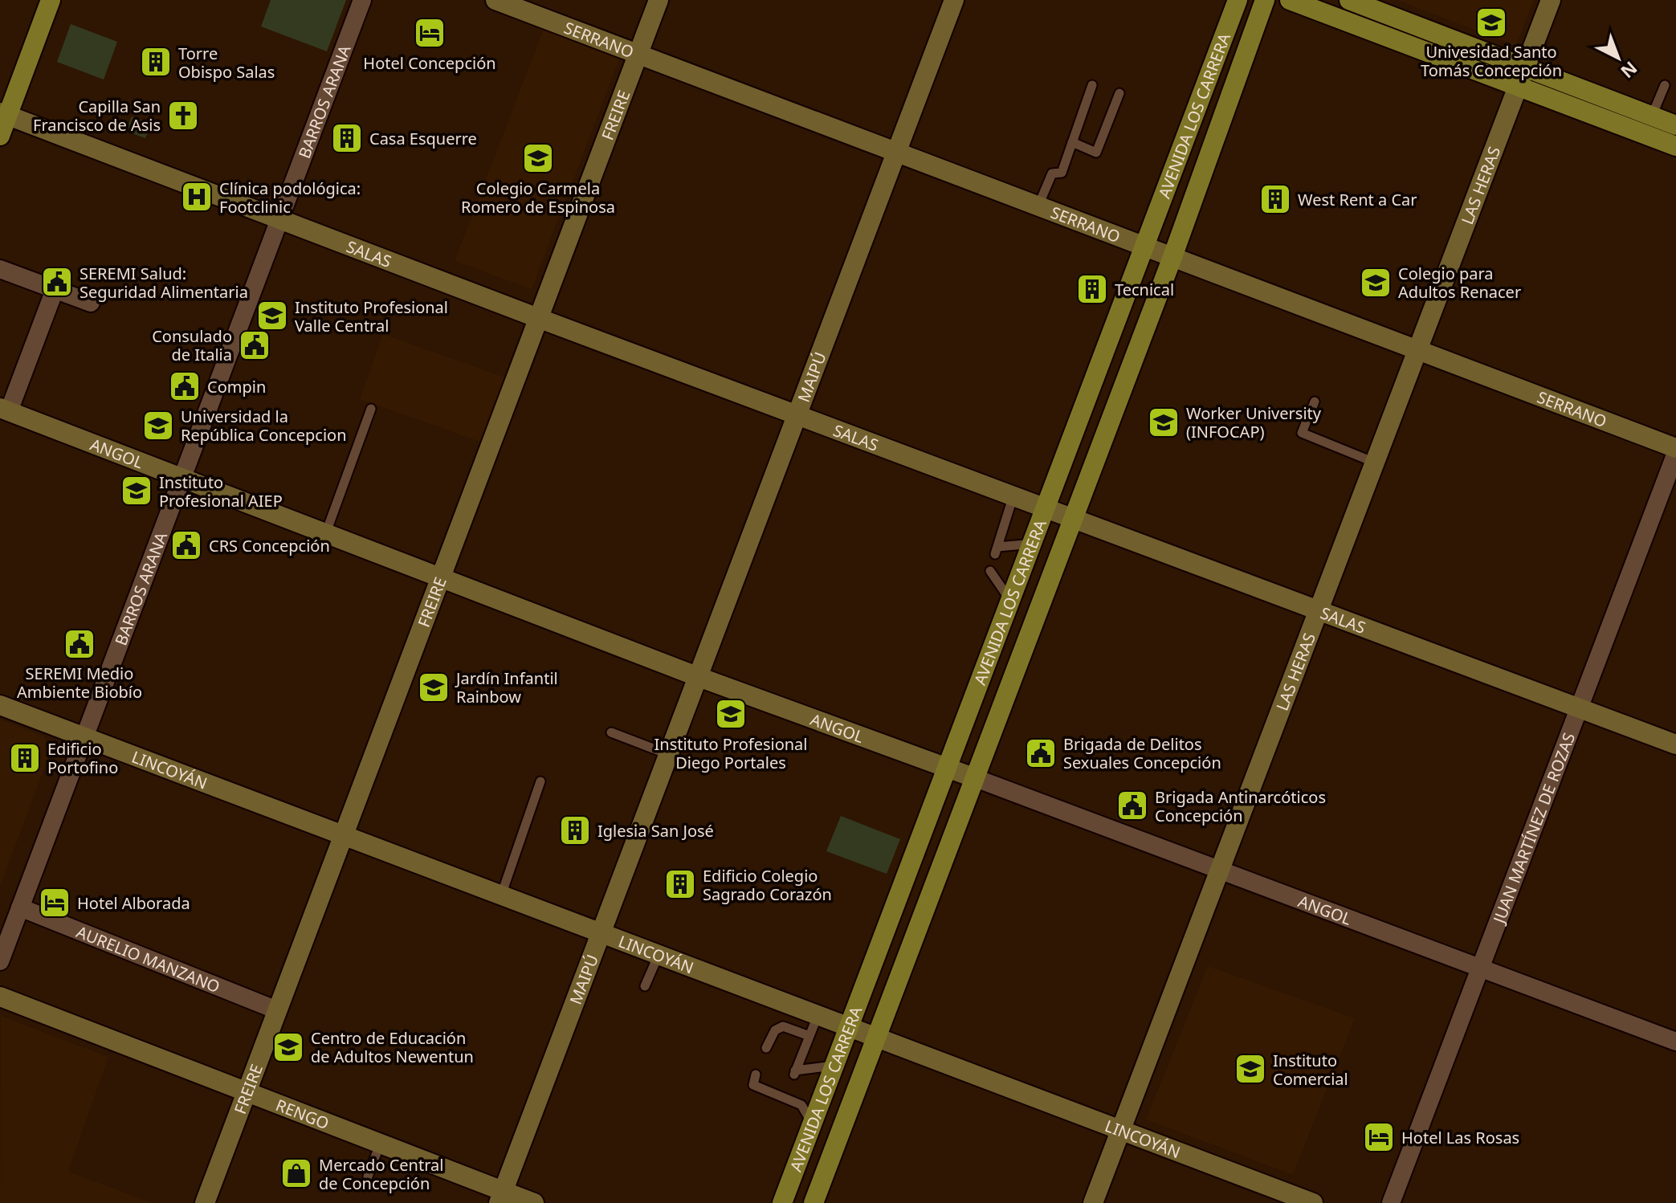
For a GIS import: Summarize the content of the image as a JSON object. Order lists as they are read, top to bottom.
{
  "streets": {
    "main road": ["AVENIDA LOS CARRERA"],
    "street": [
      "SERRANO",
      "BARROS ARANA",
      "FREIRE",
      "LAS HERAS",
      "SALAS",
      "MAIPÚ",
      "ANGOL",
      "LINCOYÁN",
      "JUAN MARTÍNEZ DE ROZAS",
      "AURELIO MANZANO",
      "RENGO"
    ]
  },
  "crossings": [
    ["SERRANO", "FREIRE"],
    ["SERRANO", "AVENIDA LOS CARRERA"],
    ["SERRANO", "LAS HERAS"],
    ["SERRANO", "MAIPÚ"],
    ["SERRANO", "JUAN MARTÍNEZ DE ROZAS"],
    ["BARROS ARANA", "SALAS"],
    ["BARROS ARANA", "ANGOL"],
    ["BARROS ARANA", "LINCOYÁN"],
    ["BARROS ARANA", "AURELIO MANZANO"],
    ["FREIRE", "SALAS"],
    ["FREIRE", "ANGOL"],
    ["FREIRE", "LINCOYÁN"],
    ["FREIRE", "AURELIO MANZANO"],
    ["FREIRE", "RENGO"],
    ["AVENIDA LOS CARRERA", "SALAS"],
    ["AVENIDA LOS CARRERA", "ANGOL"],
    ["AVENIDA LOS CARRERA", "LINCOYÁN"],
    ["LAS HERAS", "SALAS"],
    ["LAS HERAS", "ANGOL"],
    ["LAS HERAS", "LINCOYÁN"],
    ["SALAS", "MAIPÚ"],
    ["SALAS", "JUAN MARTÍNEZ DE ROZAS"],
    ["MAIPÚ", "ANGOL"],
    ["MAIPÚ", "LINCOYÁN"],
    ["MAIPÚ", "RENGO"],
    ["ANGOL", "JUAN MARTÍNEZ DE ROZAS"]
  ],
  "places": {
    "school or university": [
      "Univesidad Santo Tomás Concepción",
      "Colegio Carmela Romero de Espinosa",
      "Colegio para Adultos Renacer",
      "Instituto Profesional Valle Central",
      "Worker University (INFOCAP)",
      "Universidad la República Concepcion",
      "Instituto Profesional AIEP",
      "Jardín Infantil Rainbow",
      "Instituto Profesional Diego Portales",
      "Centro de Educación de Adultos Newentun",
      "Instituto Comercial"
    ],
    "hotel": ["Hotel Concepción", "Hotel Alborada", "Hotel Las Rosas"],
    "building": [
      "Torre Obispo Salas",
      "Casa Esquerre",
      "West Rent a Car",
      "Tecnical",
      "Edificio Portofino",
      "Iglesia San José",
      "Edificio Colegio Sagrado Corazón"
    ],
    "church": ["Capilla San Francisco de Asis"],
    "hospital": ["Clínica podológica: Footclinic"],
    "public building": [
      "SEREMI Salud: Seguridad Alimentaria",
      "Consulado de Italia",
      "Compin",
      "CRS Concepción",
      "SEREMI Medio Ambiente Biobío",
      "Brigada de Delitos Sexuales Concepción",
      "Brigada Antinarcóticos Concepción"
    ],
    "shop": ["Mercado Central de Concepción"]
  },
  "north": "bottom right"
}
